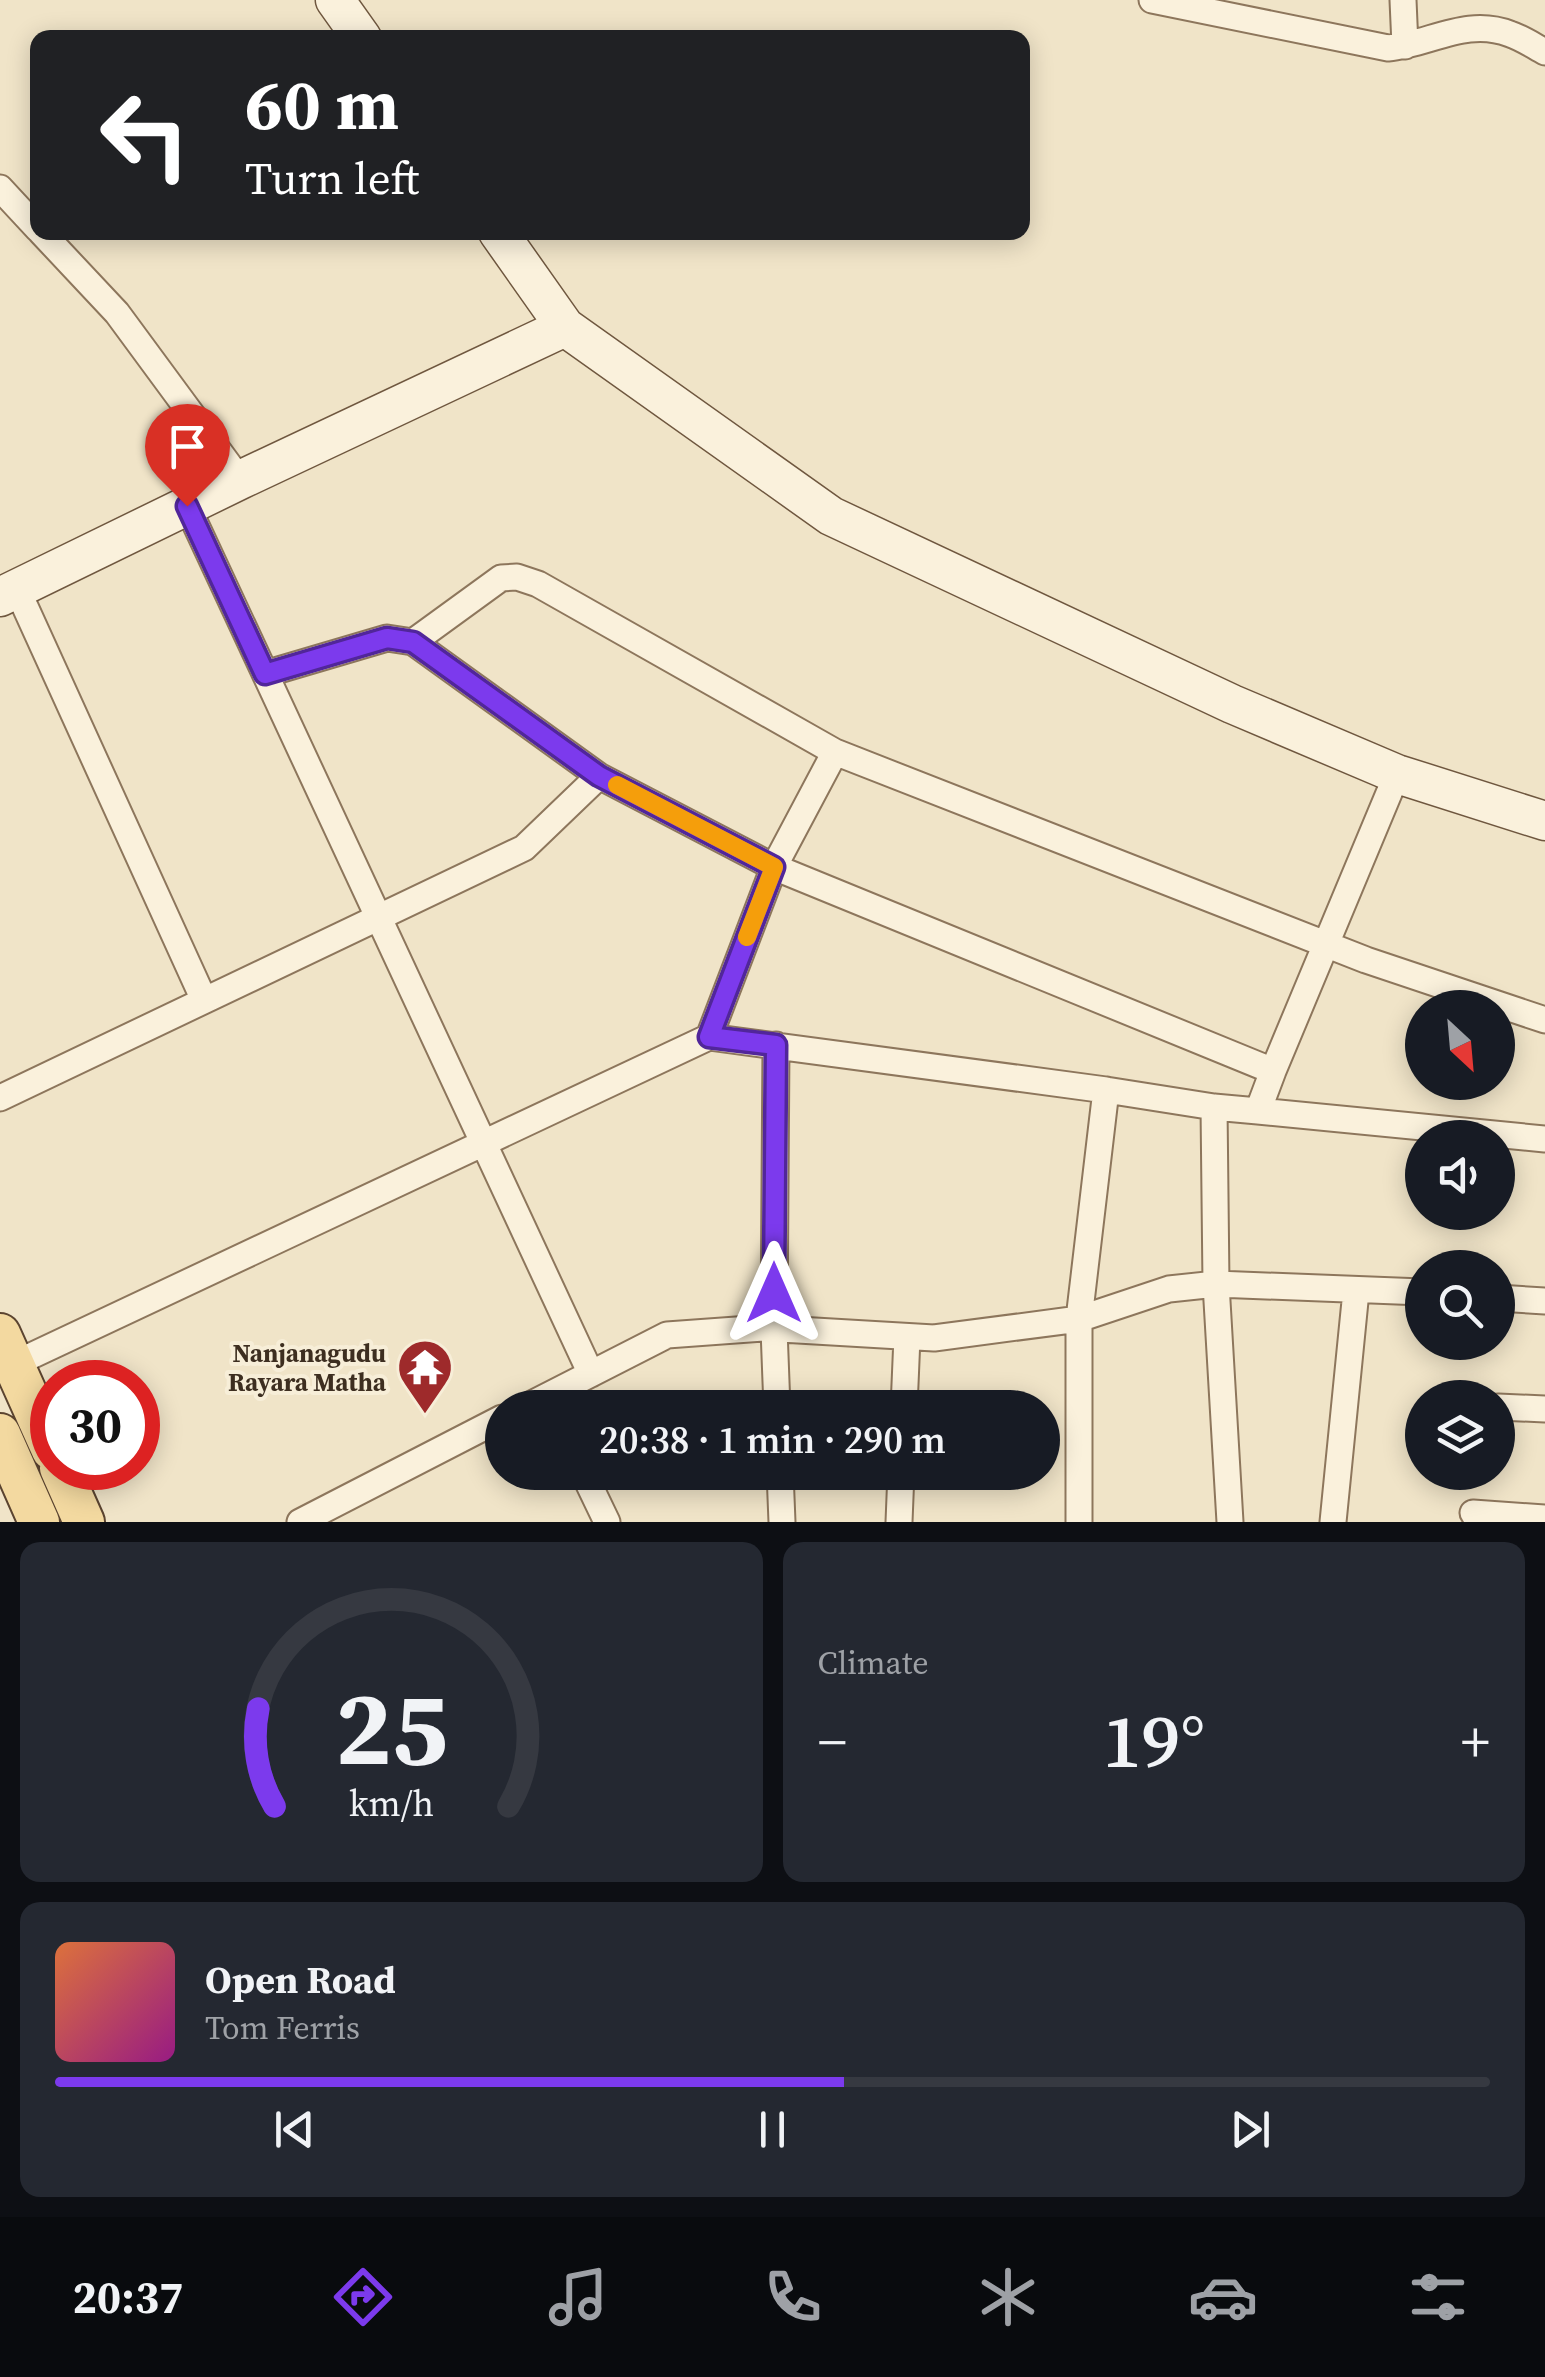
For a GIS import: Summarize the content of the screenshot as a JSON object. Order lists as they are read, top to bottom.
{
  "places": {
    "temple": ["Nanjanagudu Rayara Matha"]
  },
  "north": "bottom right",
  "page": {
    "turn": ["60 m", "Turn left"],
    "limit": "30",
    "trip": "20:38 · 1 min · 290 m",
    "tile": "Climate",
    "heat": ["−", "19°", "+"],
    "song": ["Open Road", "Tom Ferris"],
    "tabs": "20:37",
    "gauge": ["25", "km/h"]
  }
}
